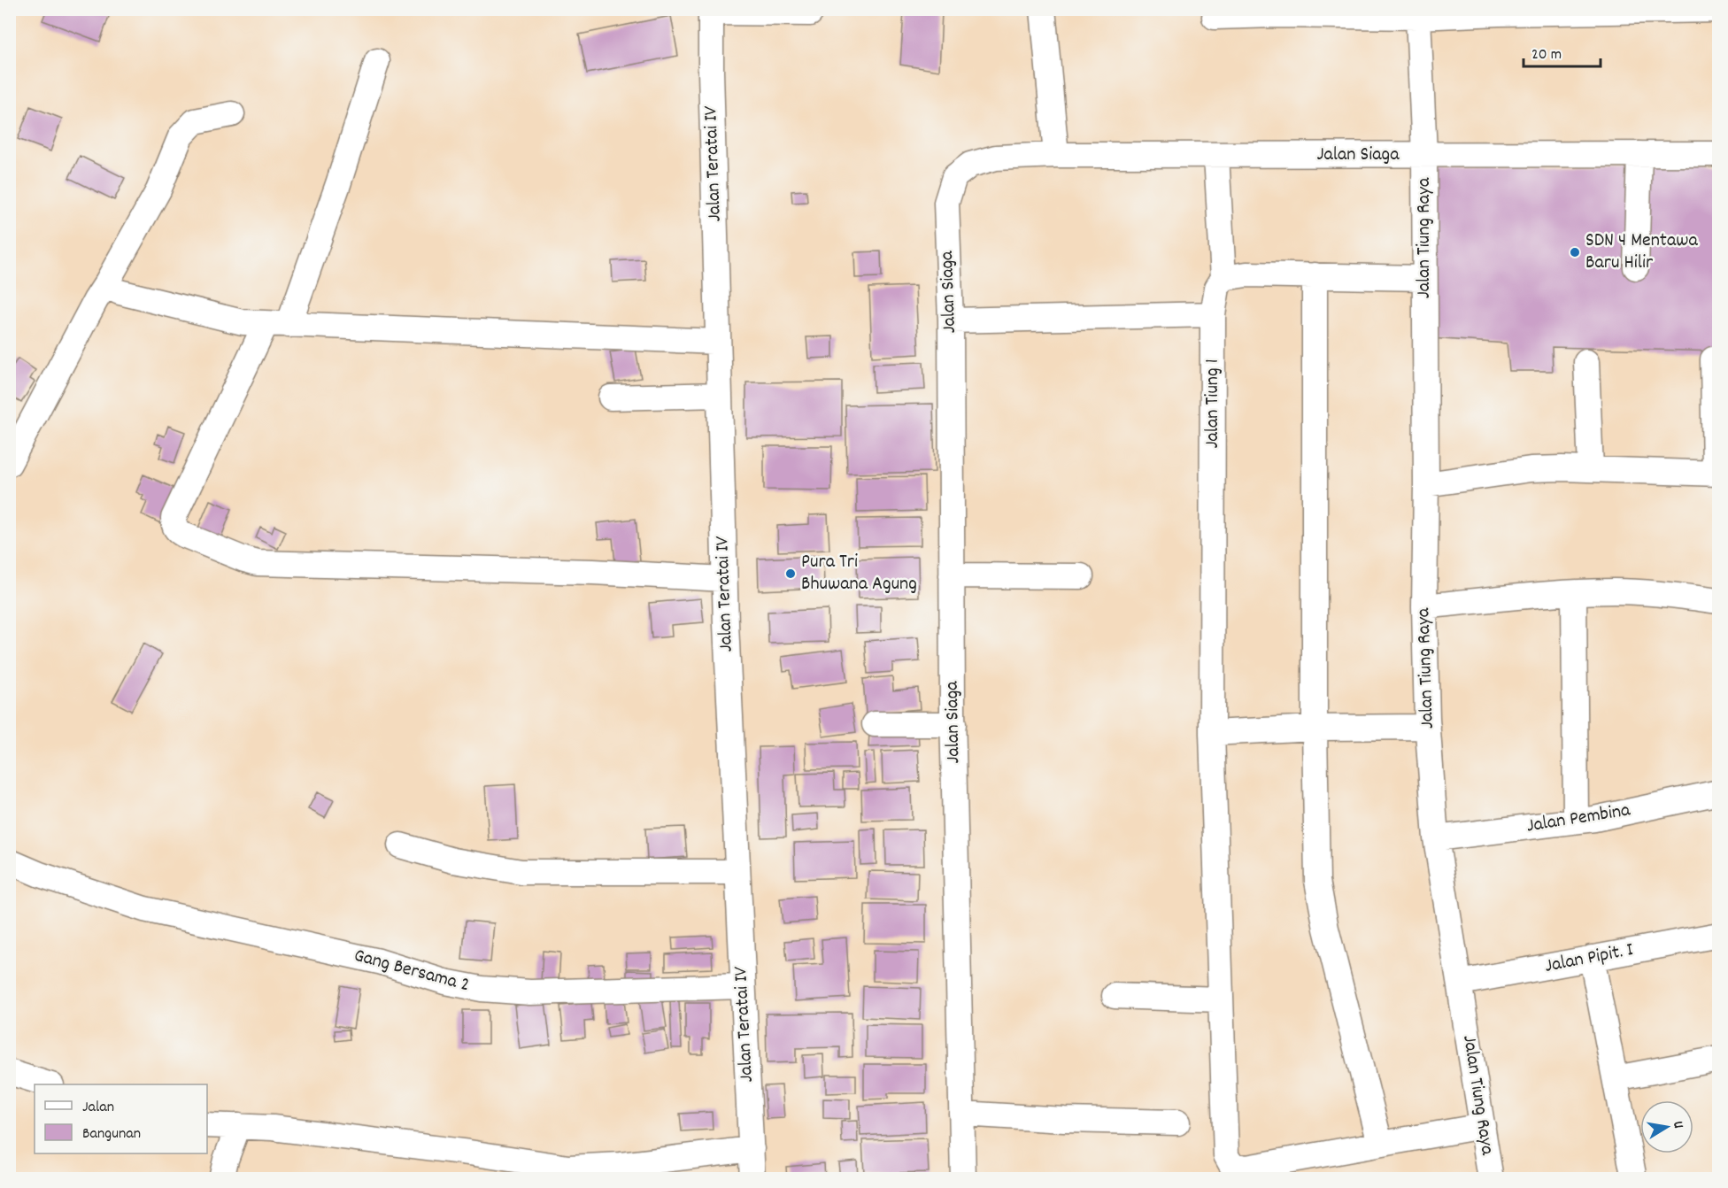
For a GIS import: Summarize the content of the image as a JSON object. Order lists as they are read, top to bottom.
{
  "streets": {
    "street": [
      "Jalan Siaga",
      "Jalan Teratai IV",
      "Jalan Tiung Raya",
      "Jalan Tiung 1",
      "Jalan Pembina",
      "Jalan Pipit. I",
      "Gang Bersama 2"
    ]
  },
  "crossings": [
    ["Jalan Siaga", "Jalan Tiung Raya"],
    ["Jalan Teratai IV", "Gang Bersama 2"],
    ["Jalan Tiung Raya", "Jalan Pembina"],
    ["Jalan Tiung Raya", "Jalan Pipit. I"]
  ],
  "places": ["SDN 4 Mentawa Baru Hilir", "Pura Tri Bhuwana Agung"],
  "legend": ["Jalan", "Bangunan"],
  "scale_bar": "20 m",
  "north": "right"
}
